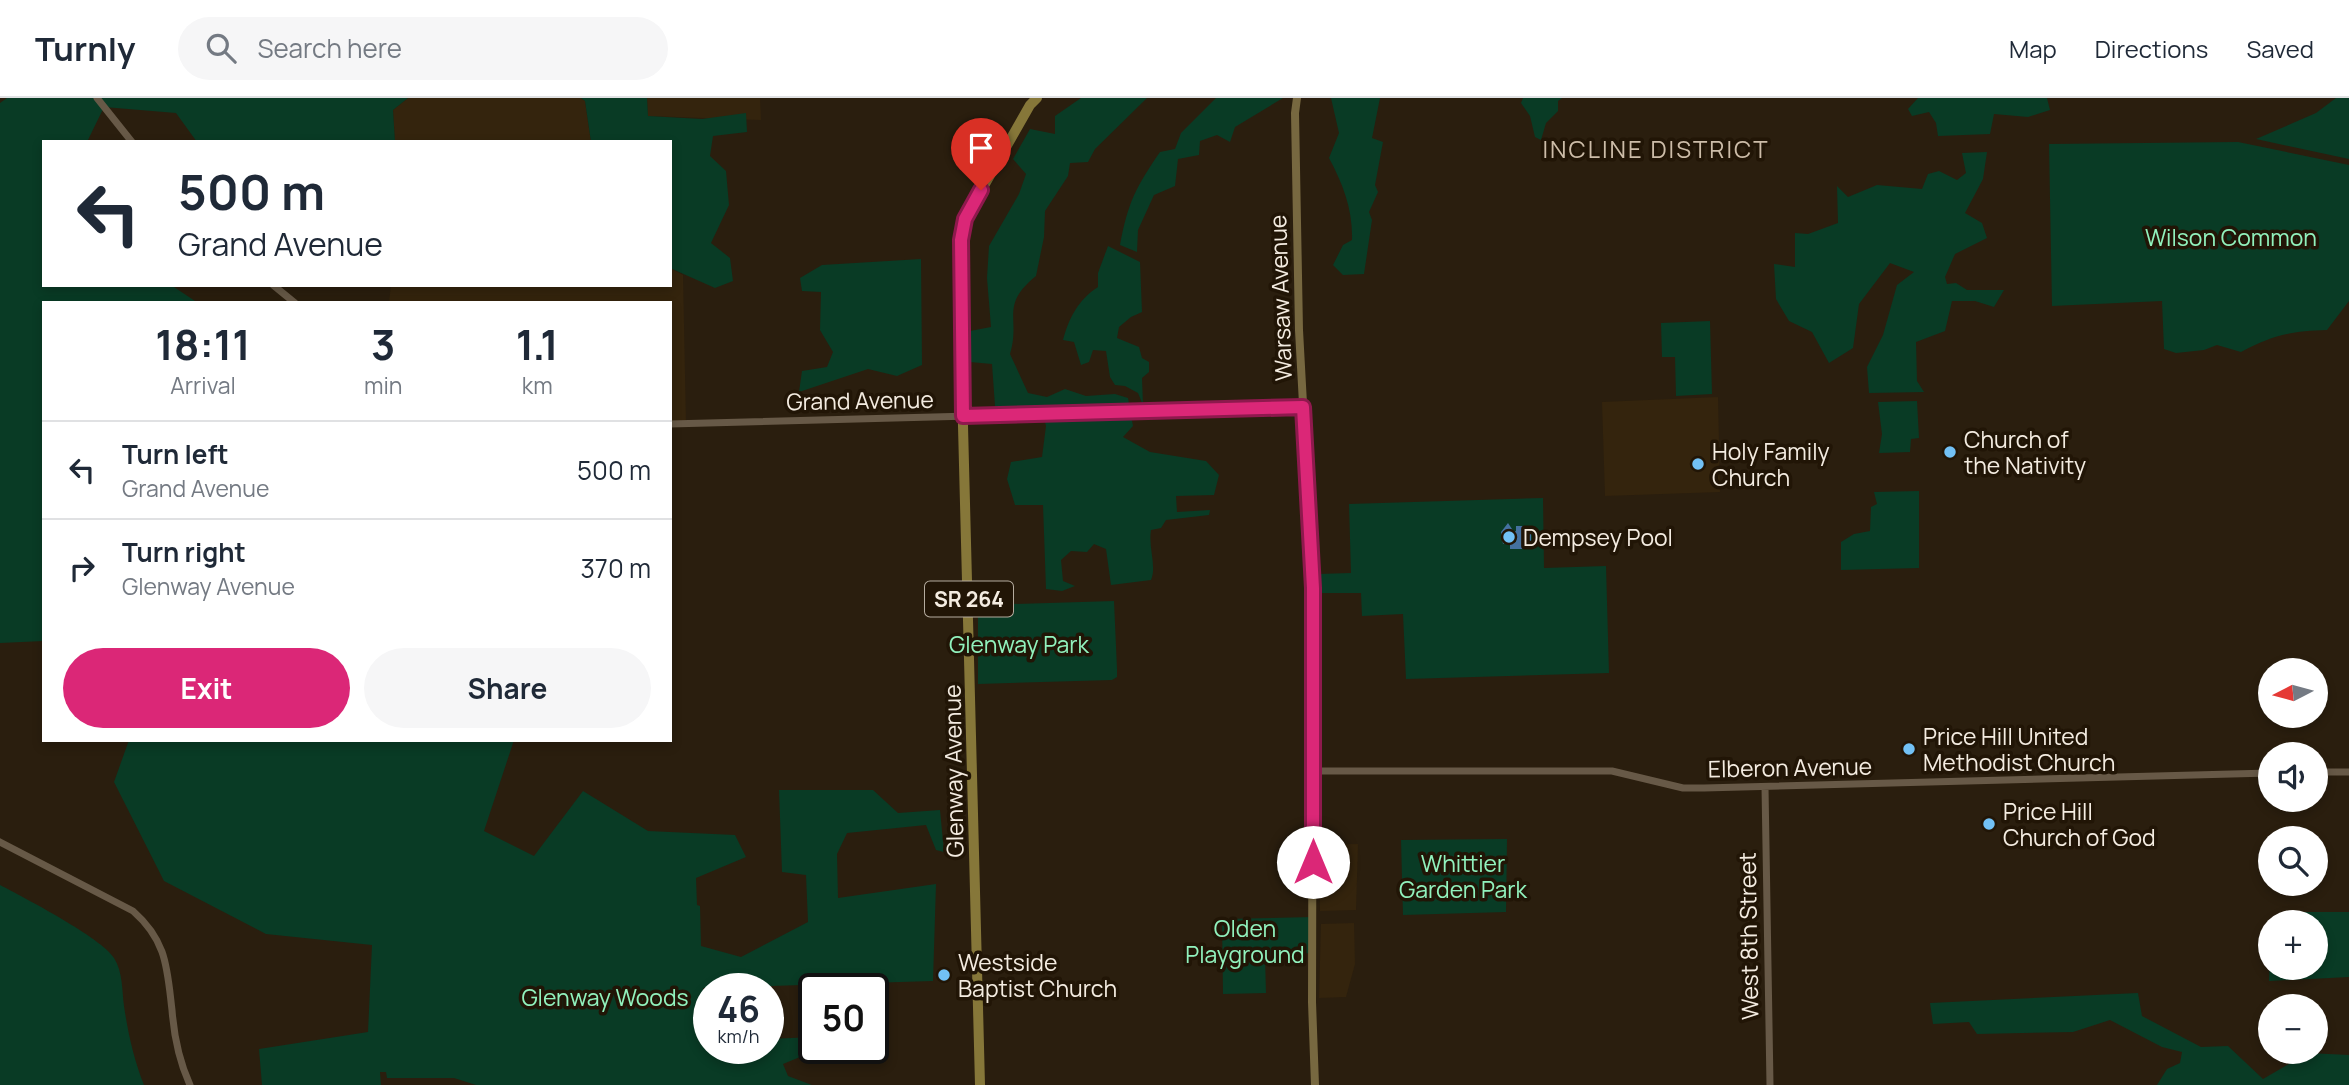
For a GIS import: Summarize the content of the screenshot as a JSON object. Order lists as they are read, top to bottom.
{
  "streets": {
    "main road": ["Warsaw Avenue", "SR 264", "Glenway Avenue"],
    "street": ["Grand Avenue", "Elberon Avenue", "West 8th Street"]
  },
  "crossings": [
    ["Warsaw Avenue", "Grand Avenue"],
    ["Warsaw Avenue", "Elberon Avenue"],
    ["Grand Avenue", "Glenway Avenue"],
    ["Elberon Avenue", "West 8th Street"]
  ],
  "districts": ["INCLINE DISTRICT"],
  "parks": [
    "Wilson Common",
    "Glenway Park",
    "Whittier Garden Park",
    "Olden Playground",
    "Glenway Woods"
  ],
  "places": [
    "Church of the Nativity",
    "Holy Family Church",
    "Dempsey Pool",
    "Price Hill United Methodist Church",
    "Price Hill Church of God",
    "Westside Baptist Church"
  ],
  "north": "left",
  "page": {
    "header": "Turnly",
    "search": "Search here",
    "nav": ["Map", "Directions", "Saved"],
    "turn": ["500 m", "Grand Avenue"],
    "eta": [
      "18:11",
      "Arrival",
      "3",
      "min",
      "1.1",
      "km"
    ],
    "list": [
      {
        "name": "Turn left",
        "note": "Grand Avenue",
        "value": "500 m"
      },
      {
        "name": "Turn right",
        "note": "Glenway Avenue",
        "value": "370 m"
      }
    ],
    "buttons": ["Exit", "Share"],
    "map_buttons": ["+", "−"],
    "speed": "46 km/h",
    "limit": "50"
  }
}
